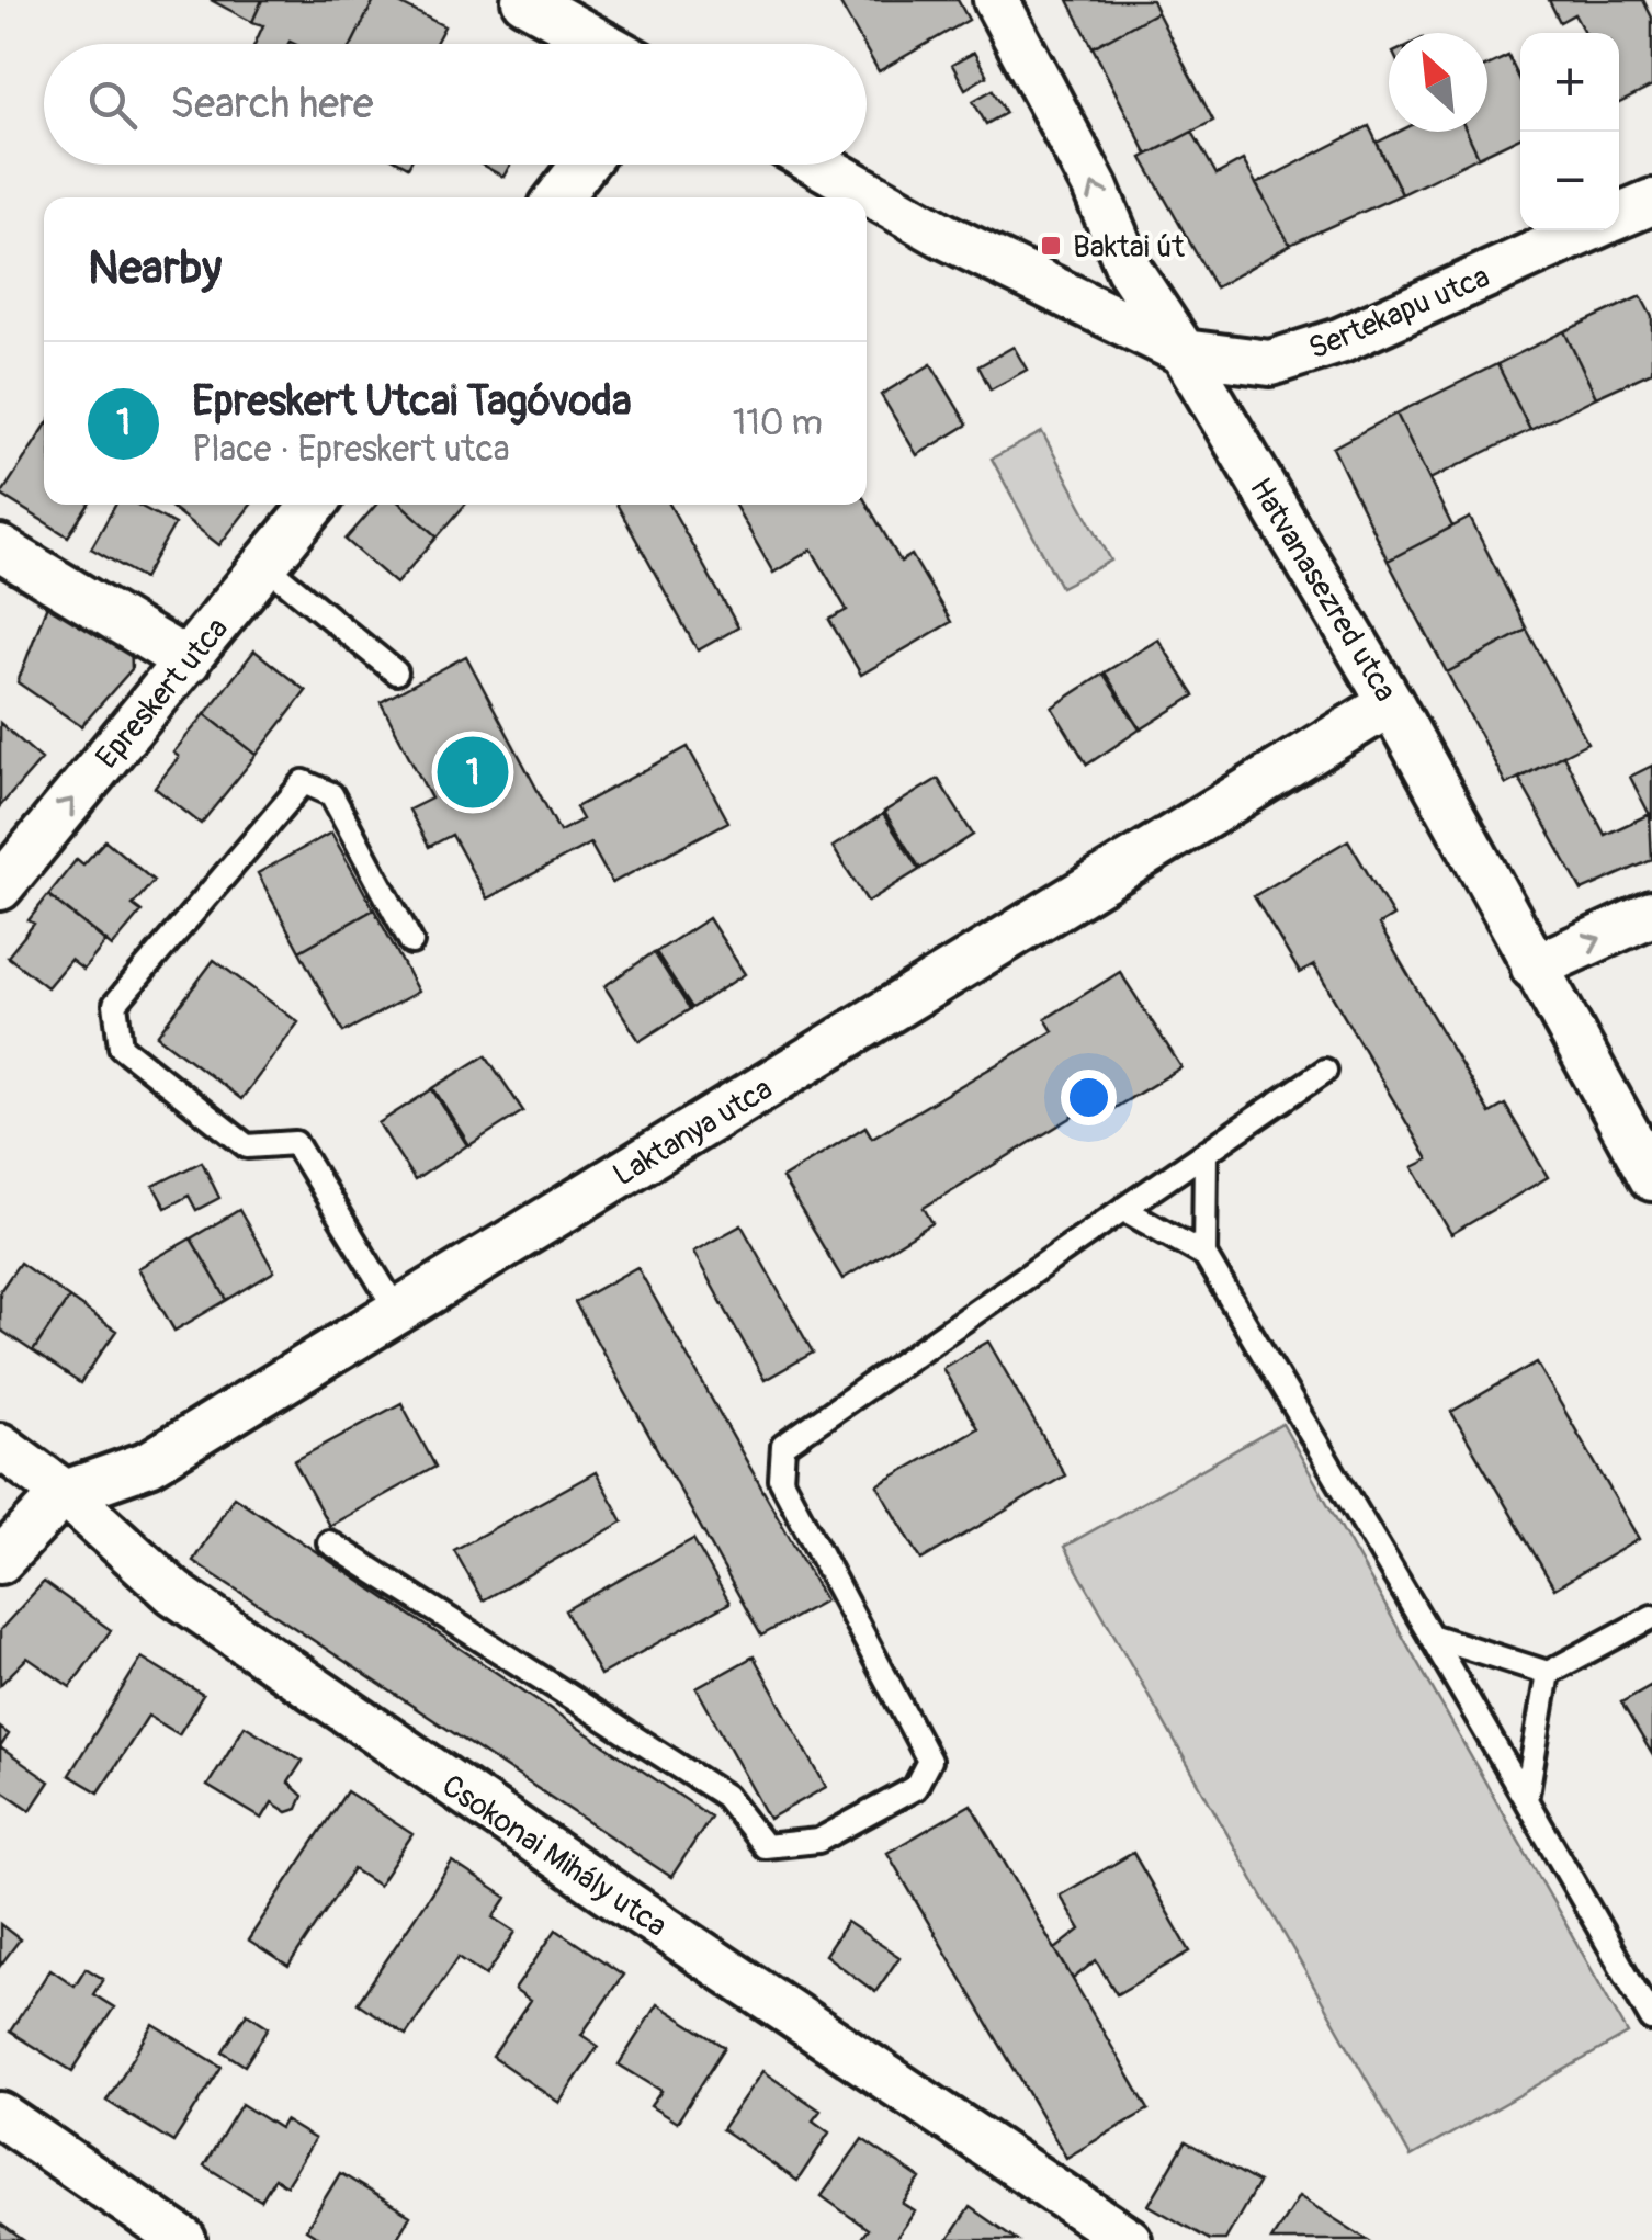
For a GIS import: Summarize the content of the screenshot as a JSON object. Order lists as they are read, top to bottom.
{
  "streets": {
    "street": [
      "Sertekapu utca",
      "Hatvanasezred utca",
      "Epreskert utca",
      "Laktanya utca",
      "Csokonai Mihály utca"
    ]
  },
  "crossings": [
    ["Sertekapu utca", "Hatvanasezred utca"],
    ["Hatvanasezred utca", "Laktanya utca"],
    ["Laktanya utca", "Csokonai Mihály utca"]
  ],
  "one_way": ["Epreskert utca"],
  "places": {
    "transit": ["Baktai út"]
  },
  "north": "top left",
  "page": {
    "map_buttons": ["+", "−"],
    "search": "Search here",
    "heading": "Nearby",
    "list": [
      {
        "mark": "1",
        "name": "Epreskert Utcai Tagóvoda",
        "note": "Place · Epreskert utca",
        "value": "110 m"
      }
    ],
    "pins": "1"
  }
}
